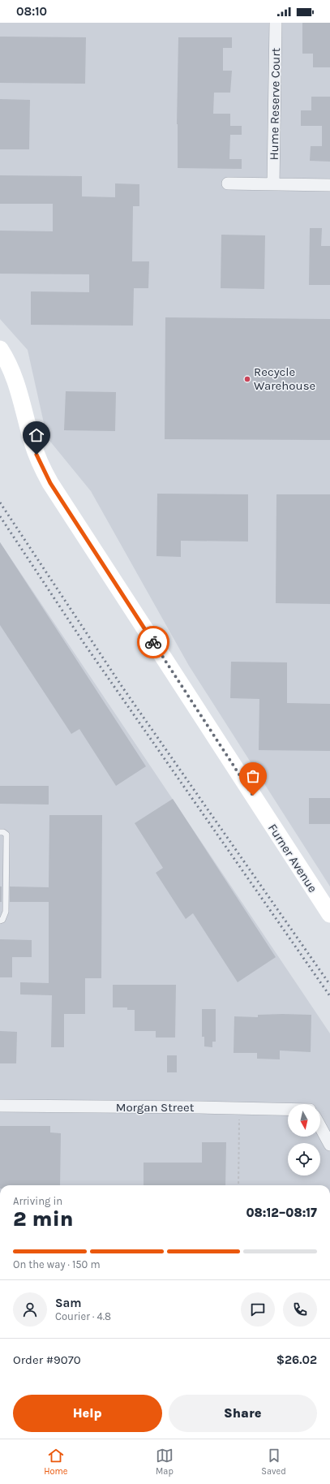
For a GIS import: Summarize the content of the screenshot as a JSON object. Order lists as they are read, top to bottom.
{
  "streets": {
    "street": ["Hume Reserve Court", "Furner Avenue", "Morgan Street"]
  },
  "places": ["Recycle Warehouse"],
  "north": "bottom",
  "page": {
    "status": "08:10",
    "heading": ["2 min", "Arriving in", "08:12–08:17"],
    "panel": [
      "Sam",
      "Courier · 4.8",
      "Order #9070",
      "$26.02"
    ],
    "bar": "On the way · 150 m",
    "buttons": ["Help", "Share"],
    "tabs": ["Home", "Map", "Saved"]
  }
}
